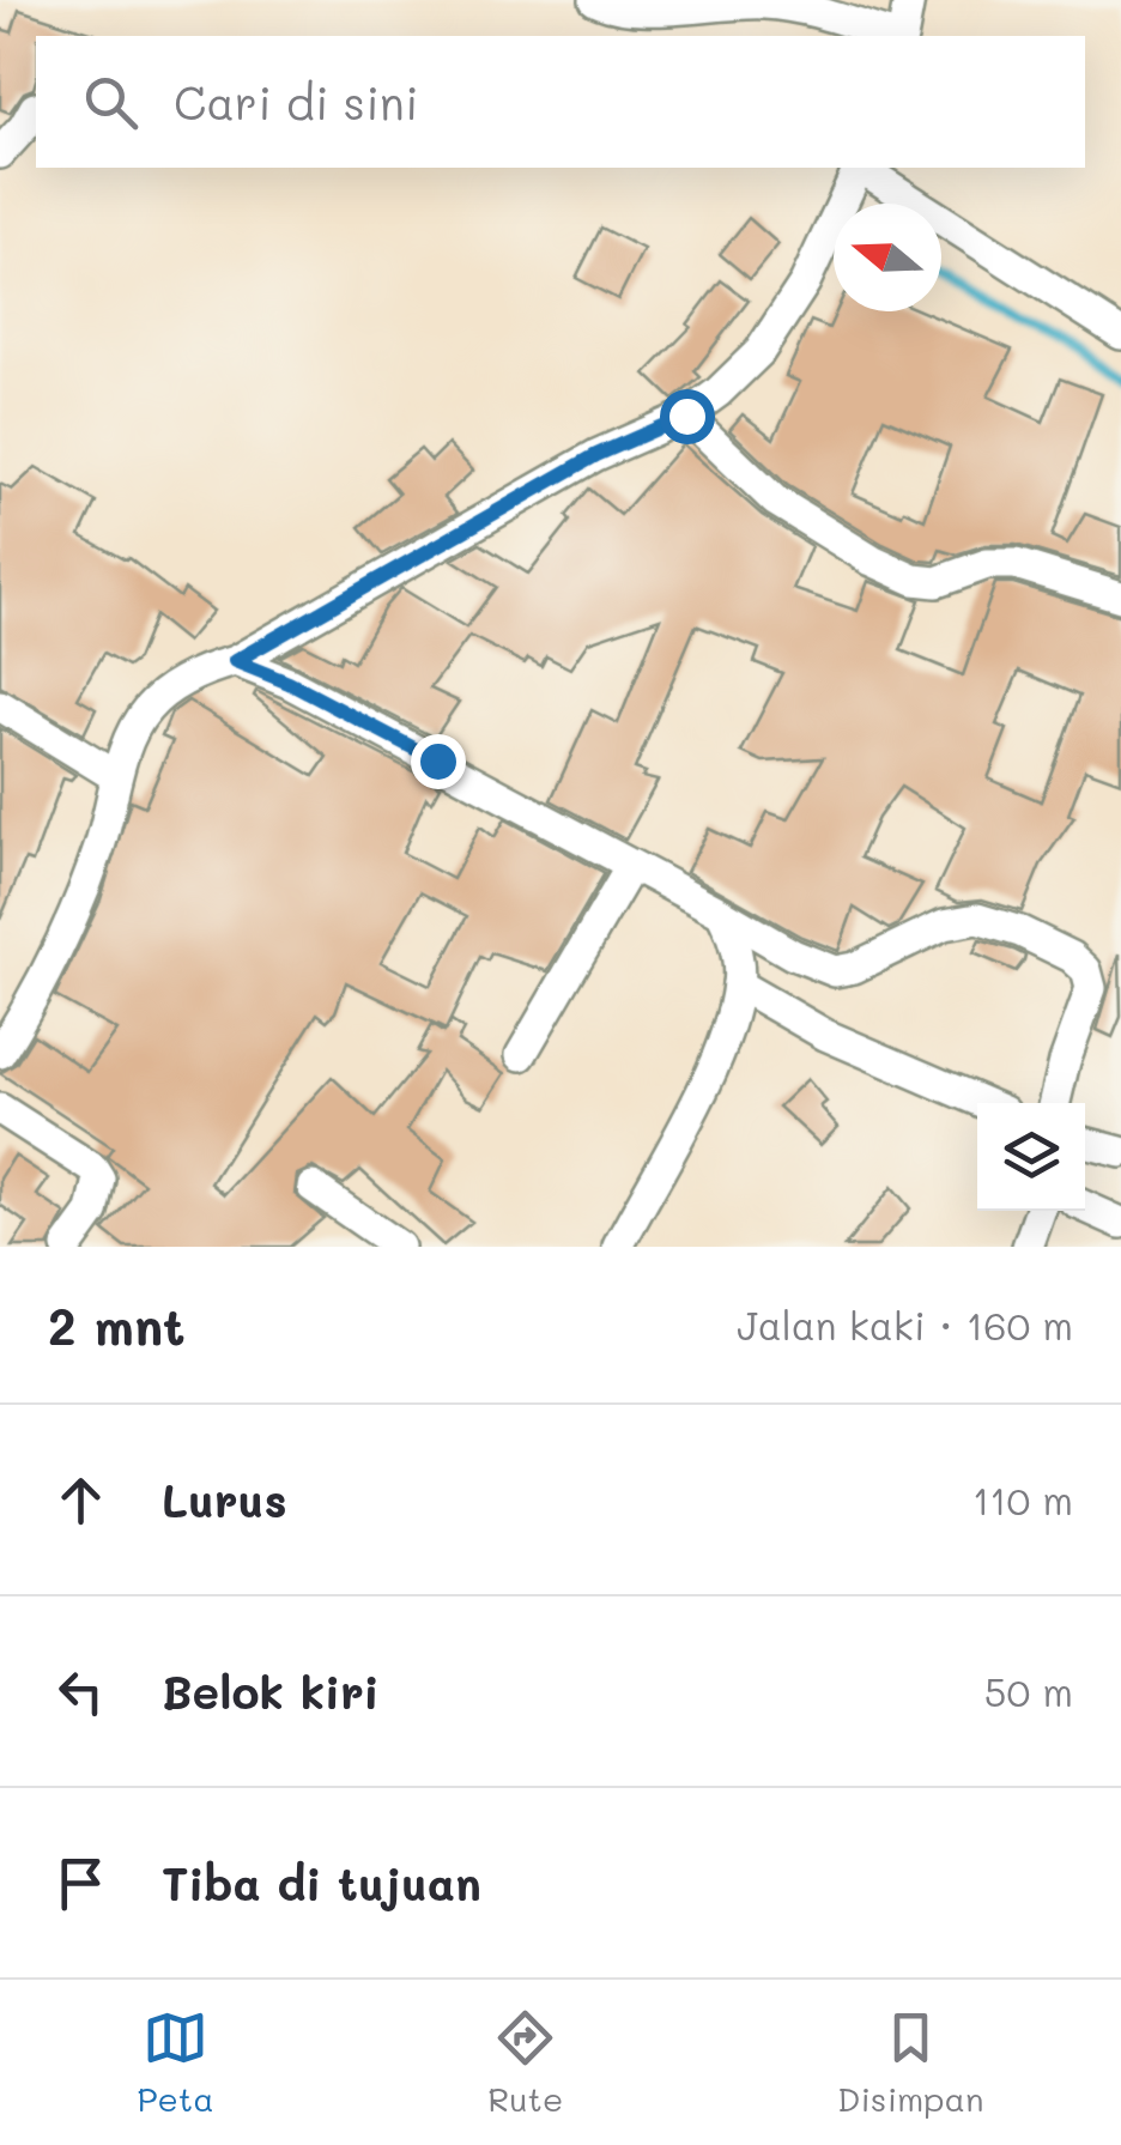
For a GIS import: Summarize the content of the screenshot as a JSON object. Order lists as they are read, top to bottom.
{
  "north": "left",
  "page": {
    "search": "Cari di sini",
    "heading": ["2 mnt", "Jalan kaki · 160 m"],
    "list": [
      ["Lurus", "110 m"],
      ["Belok kiri", "50 m"],
      "Tiba di tujuan"
    ],
    "nav": ["Peta", "Rute", "Disimpan"]
  }
}
